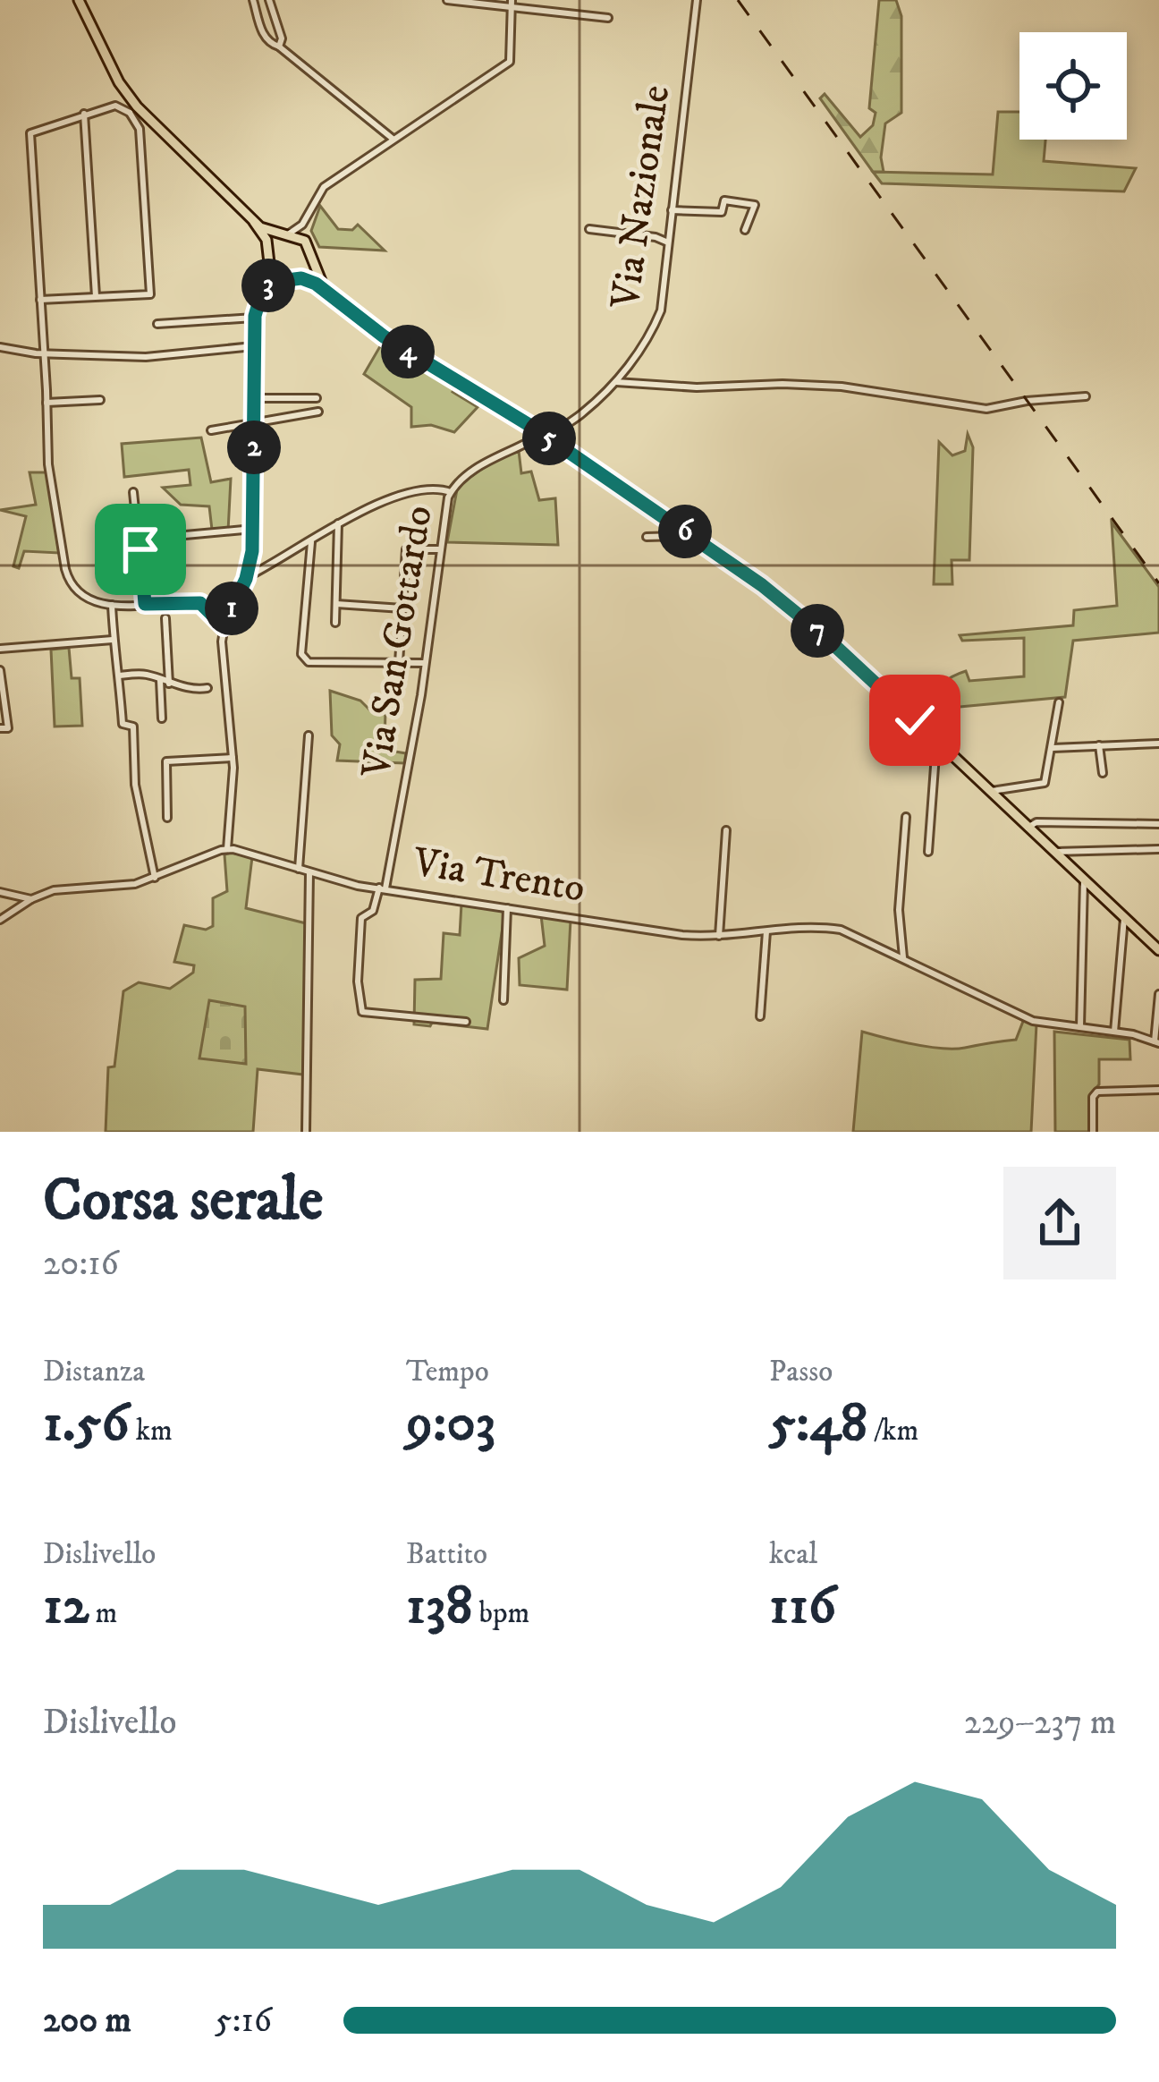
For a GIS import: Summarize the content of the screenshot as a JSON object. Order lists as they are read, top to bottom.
{
  "streets": {
    "street": ["Via Nazionale", "Via San Gottardo", "Via Trento"]
  },
  "crossings": [
    ["Via San Gottardo", "Via Trento"]
  ],
  "page": {
    "pins": [
      "3",
      "4",
      "5",
      "2",
      "6",
      "1",
      "7"
    ],
    "heading": ["Corsa serale", "20:16"],
    "stats": [
      ["Distanza", "1.56 km"],
      ["Tempo", "9:03"],
      ["Passo", "5:48 /km"],
      ["Dislivello", "12 m"],
      ["Battito", "138 bpm"],
      ["kcal", "116"]
    ],
    "chart": ["Dislivello", "229–237 m"],
    "list": [
      {
        "name": "200 m",
        "note": "5:16"
      }
    ]
  }
}
